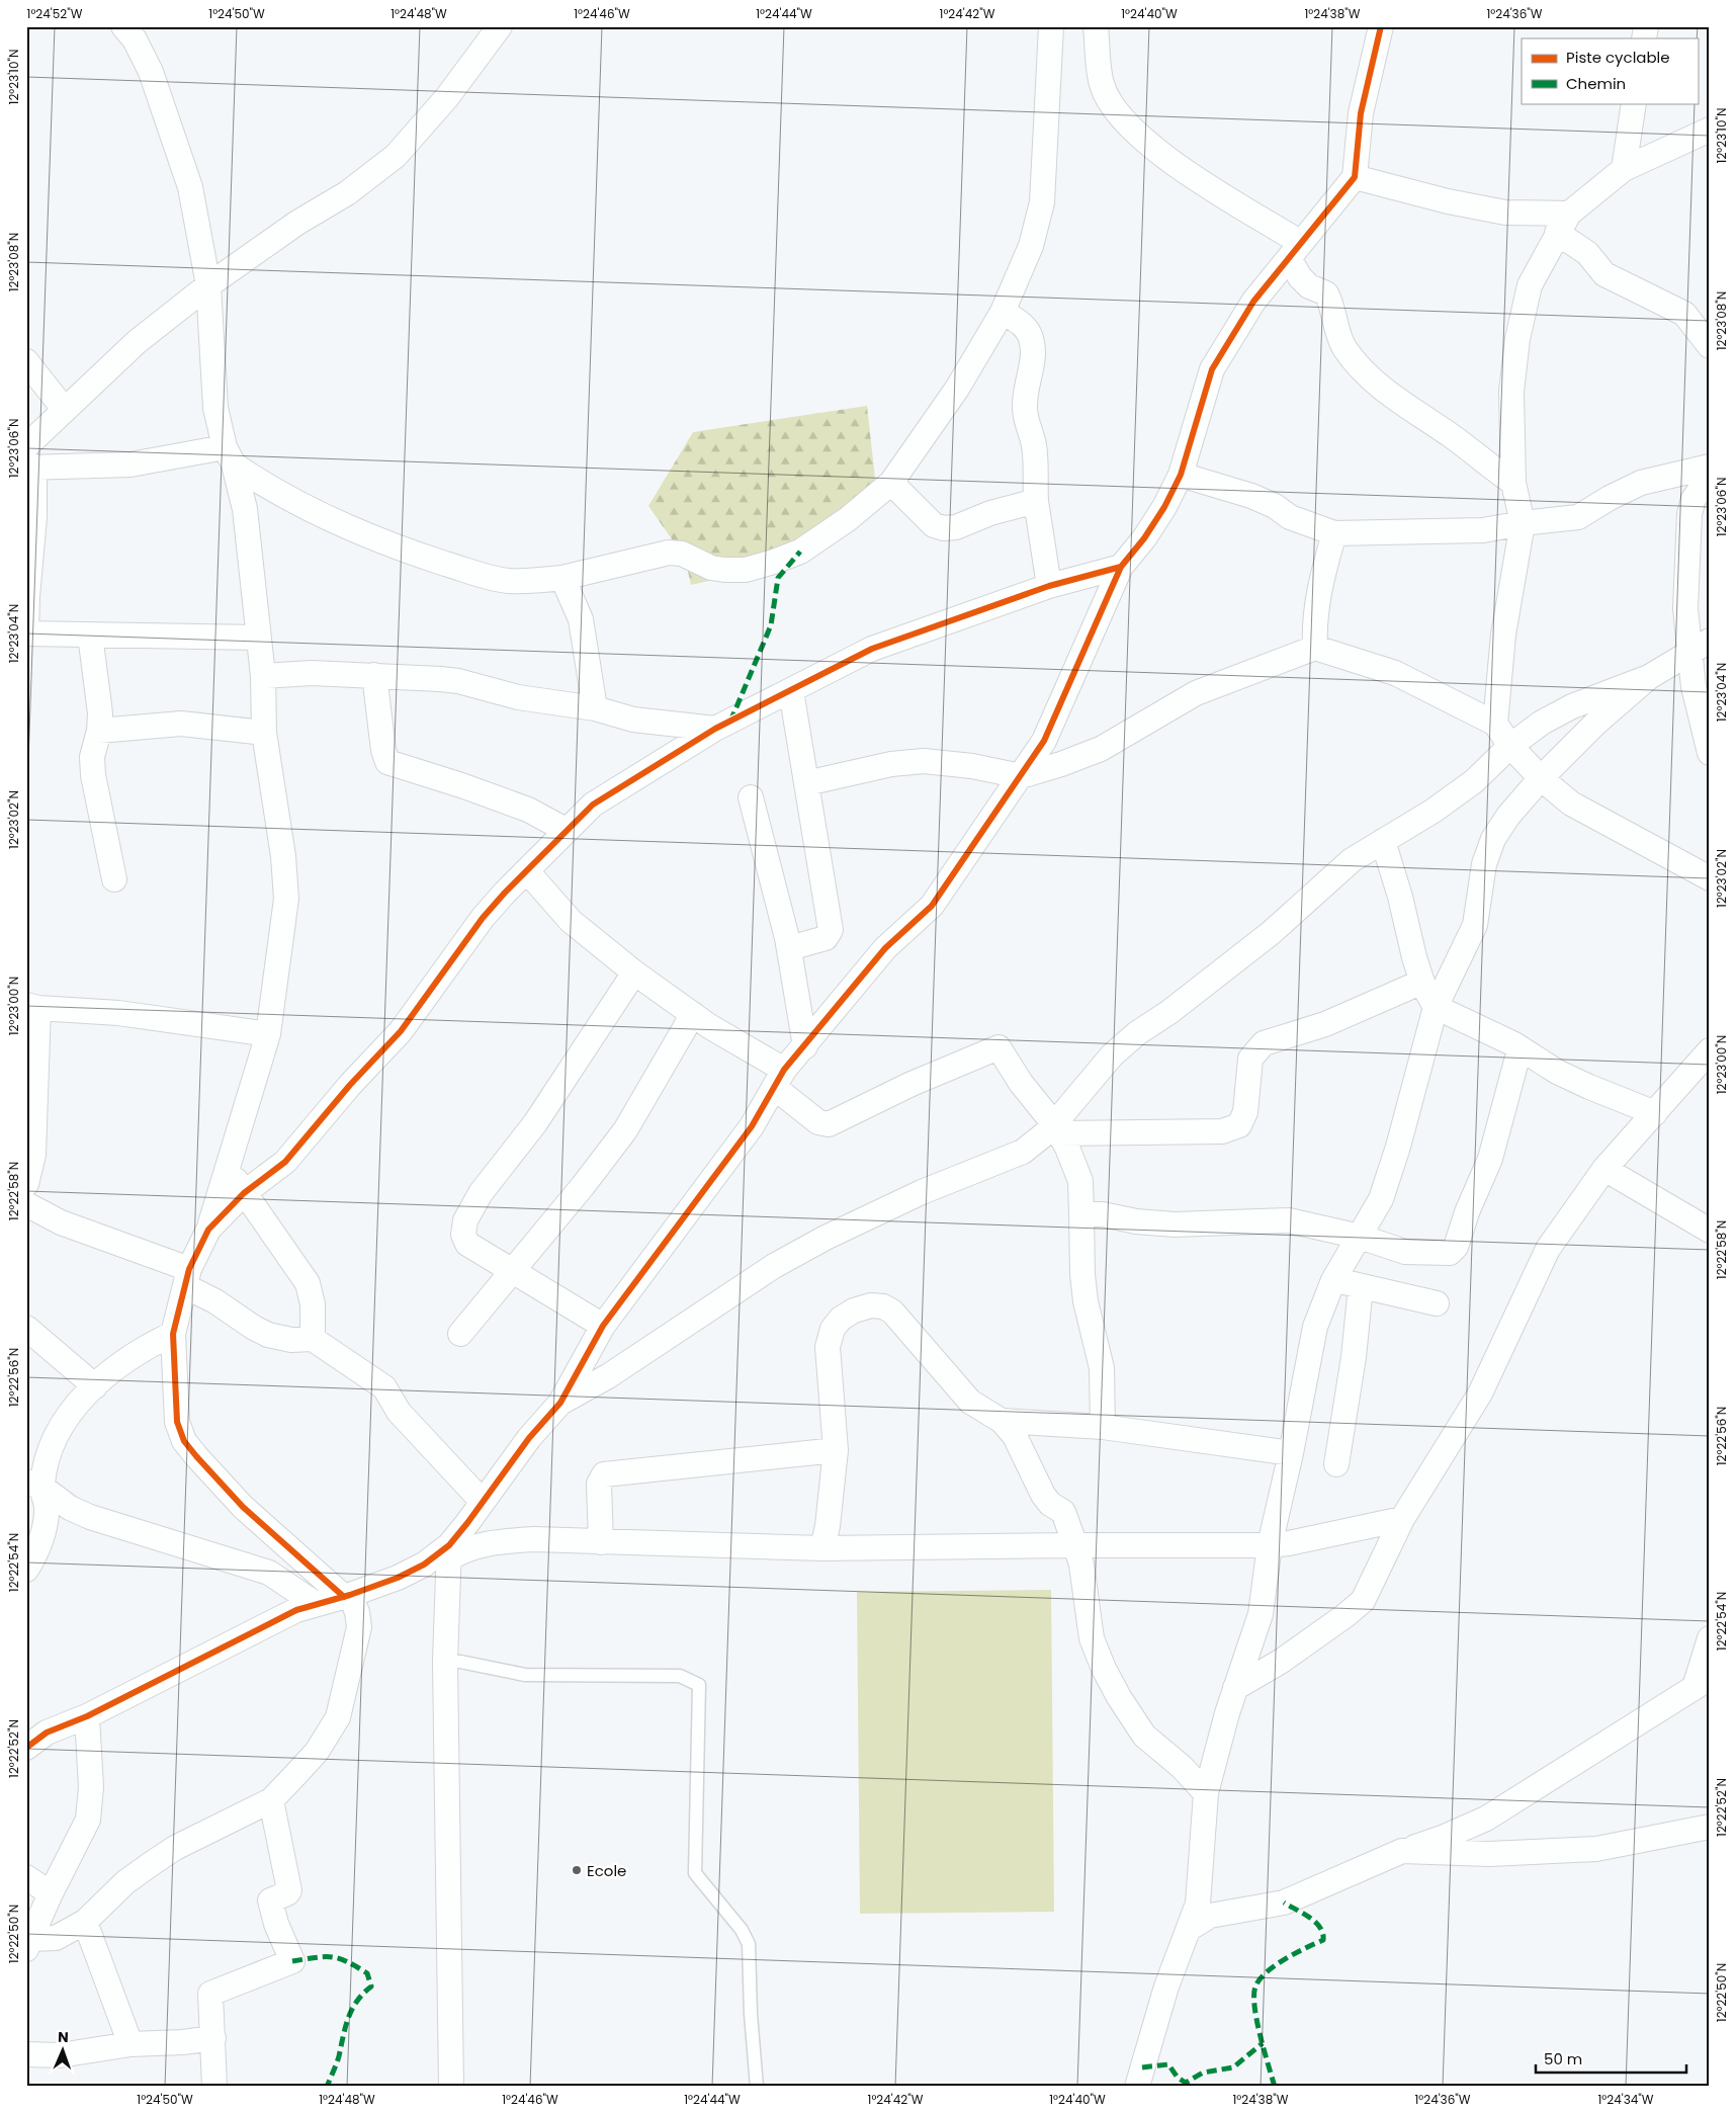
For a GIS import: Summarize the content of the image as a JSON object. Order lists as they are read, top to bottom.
{
  "places": ["Ecole"],
  "legend": ["Piste cyclable", "Chemin"],
  "scale_bar": "50 m",
  "north": "top",
  "coordinates": [
    "1°24'52\"W",
    "1°24'50\"W",
    "1°24'48\"W",
    "1°24'46\"W",
    "1°24'44\"W",
    "1°24'42\"W",
    "1°24'40\"W",
    "1°24'38\"W",
    "1°24'36\"W",
    "12°23'10\"N",
    "12°23'08\"N",
    "12°23'06\"N",
    "12°23'04\"N",
    "12°23'02\"N",
    "12°23'00\"N",
    "12°22'58\"N",
    "12°22'56\"N",
    "12°22'54\"N",
    "12°22'52\"N",
    "12°22'50\"N",
    "1°24'34\"W"
  ]
}
